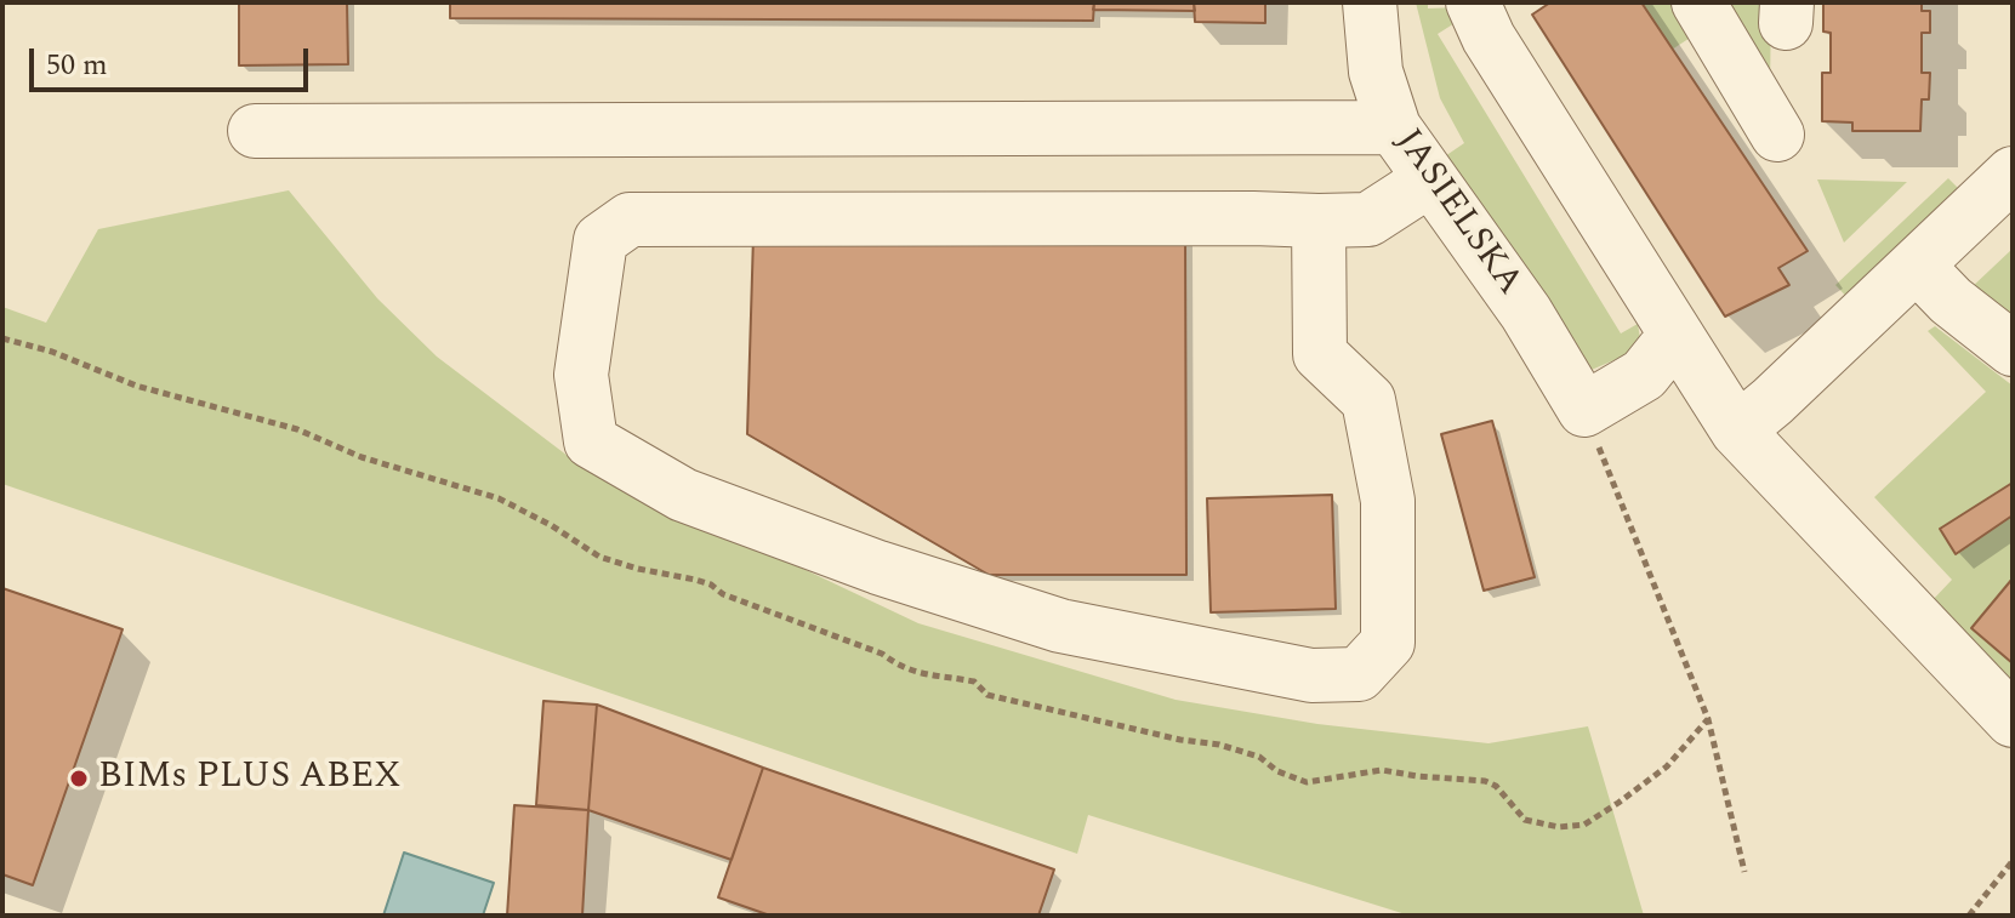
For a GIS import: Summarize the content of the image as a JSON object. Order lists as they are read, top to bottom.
{
  "streets": {
    "street": ["JASIELSKA"]
  },
  "places": ["BIMs PLUS ABEX"],
  "scale_bar": "50 m"
}
